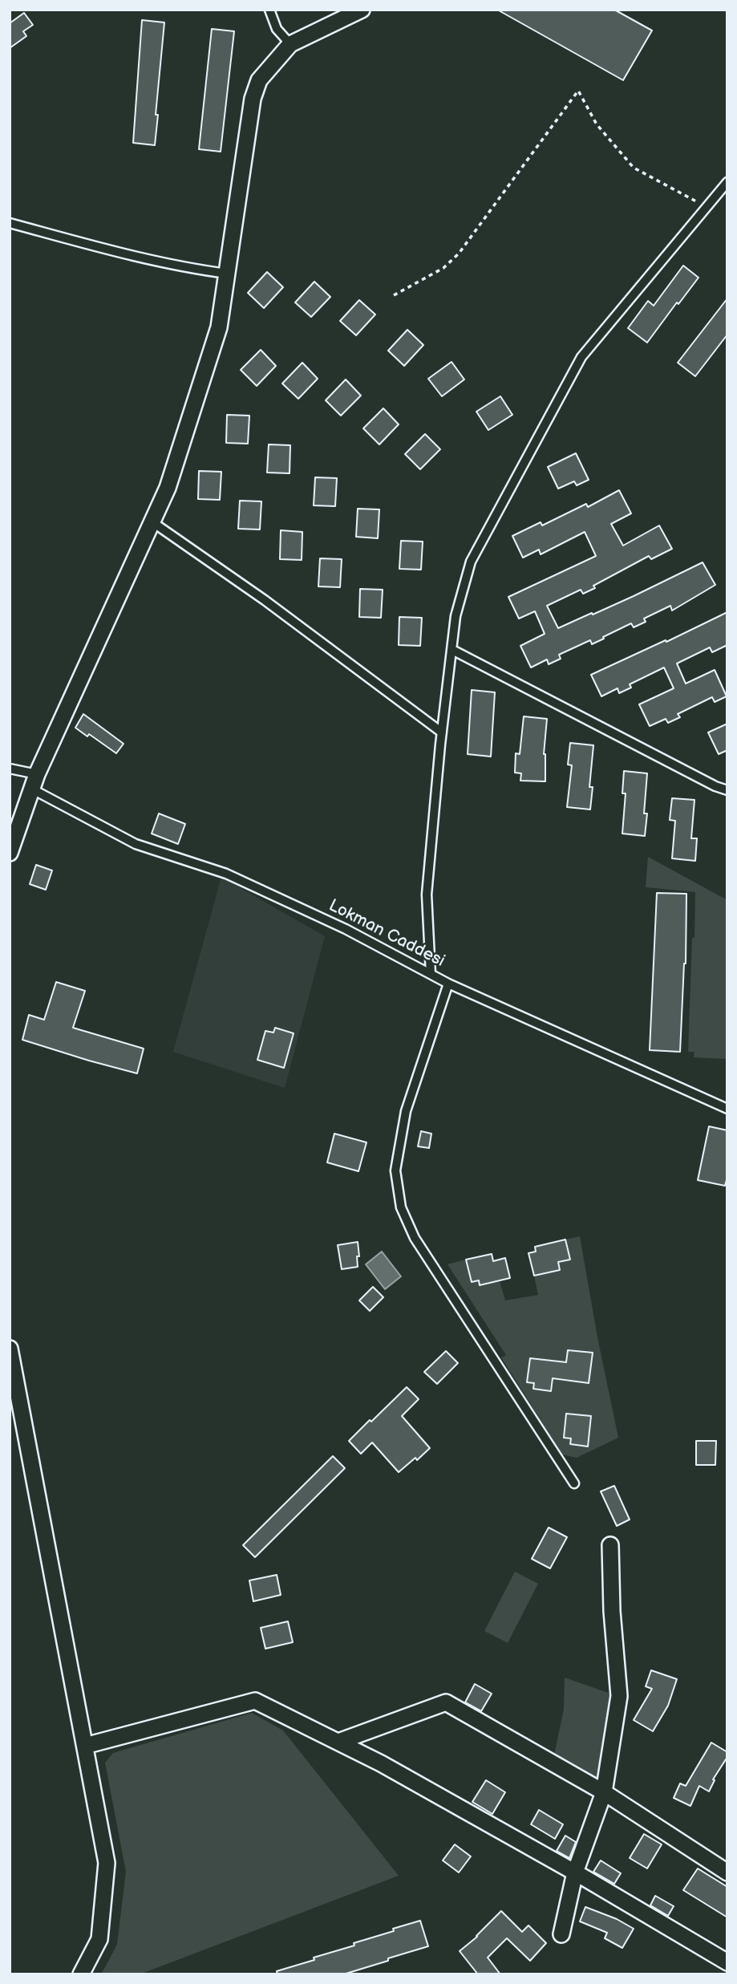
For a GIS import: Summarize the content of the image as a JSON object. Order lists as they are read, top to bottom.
{
  "streets": {
    "lane": ["Lokman Caddesi"]
  }
}
